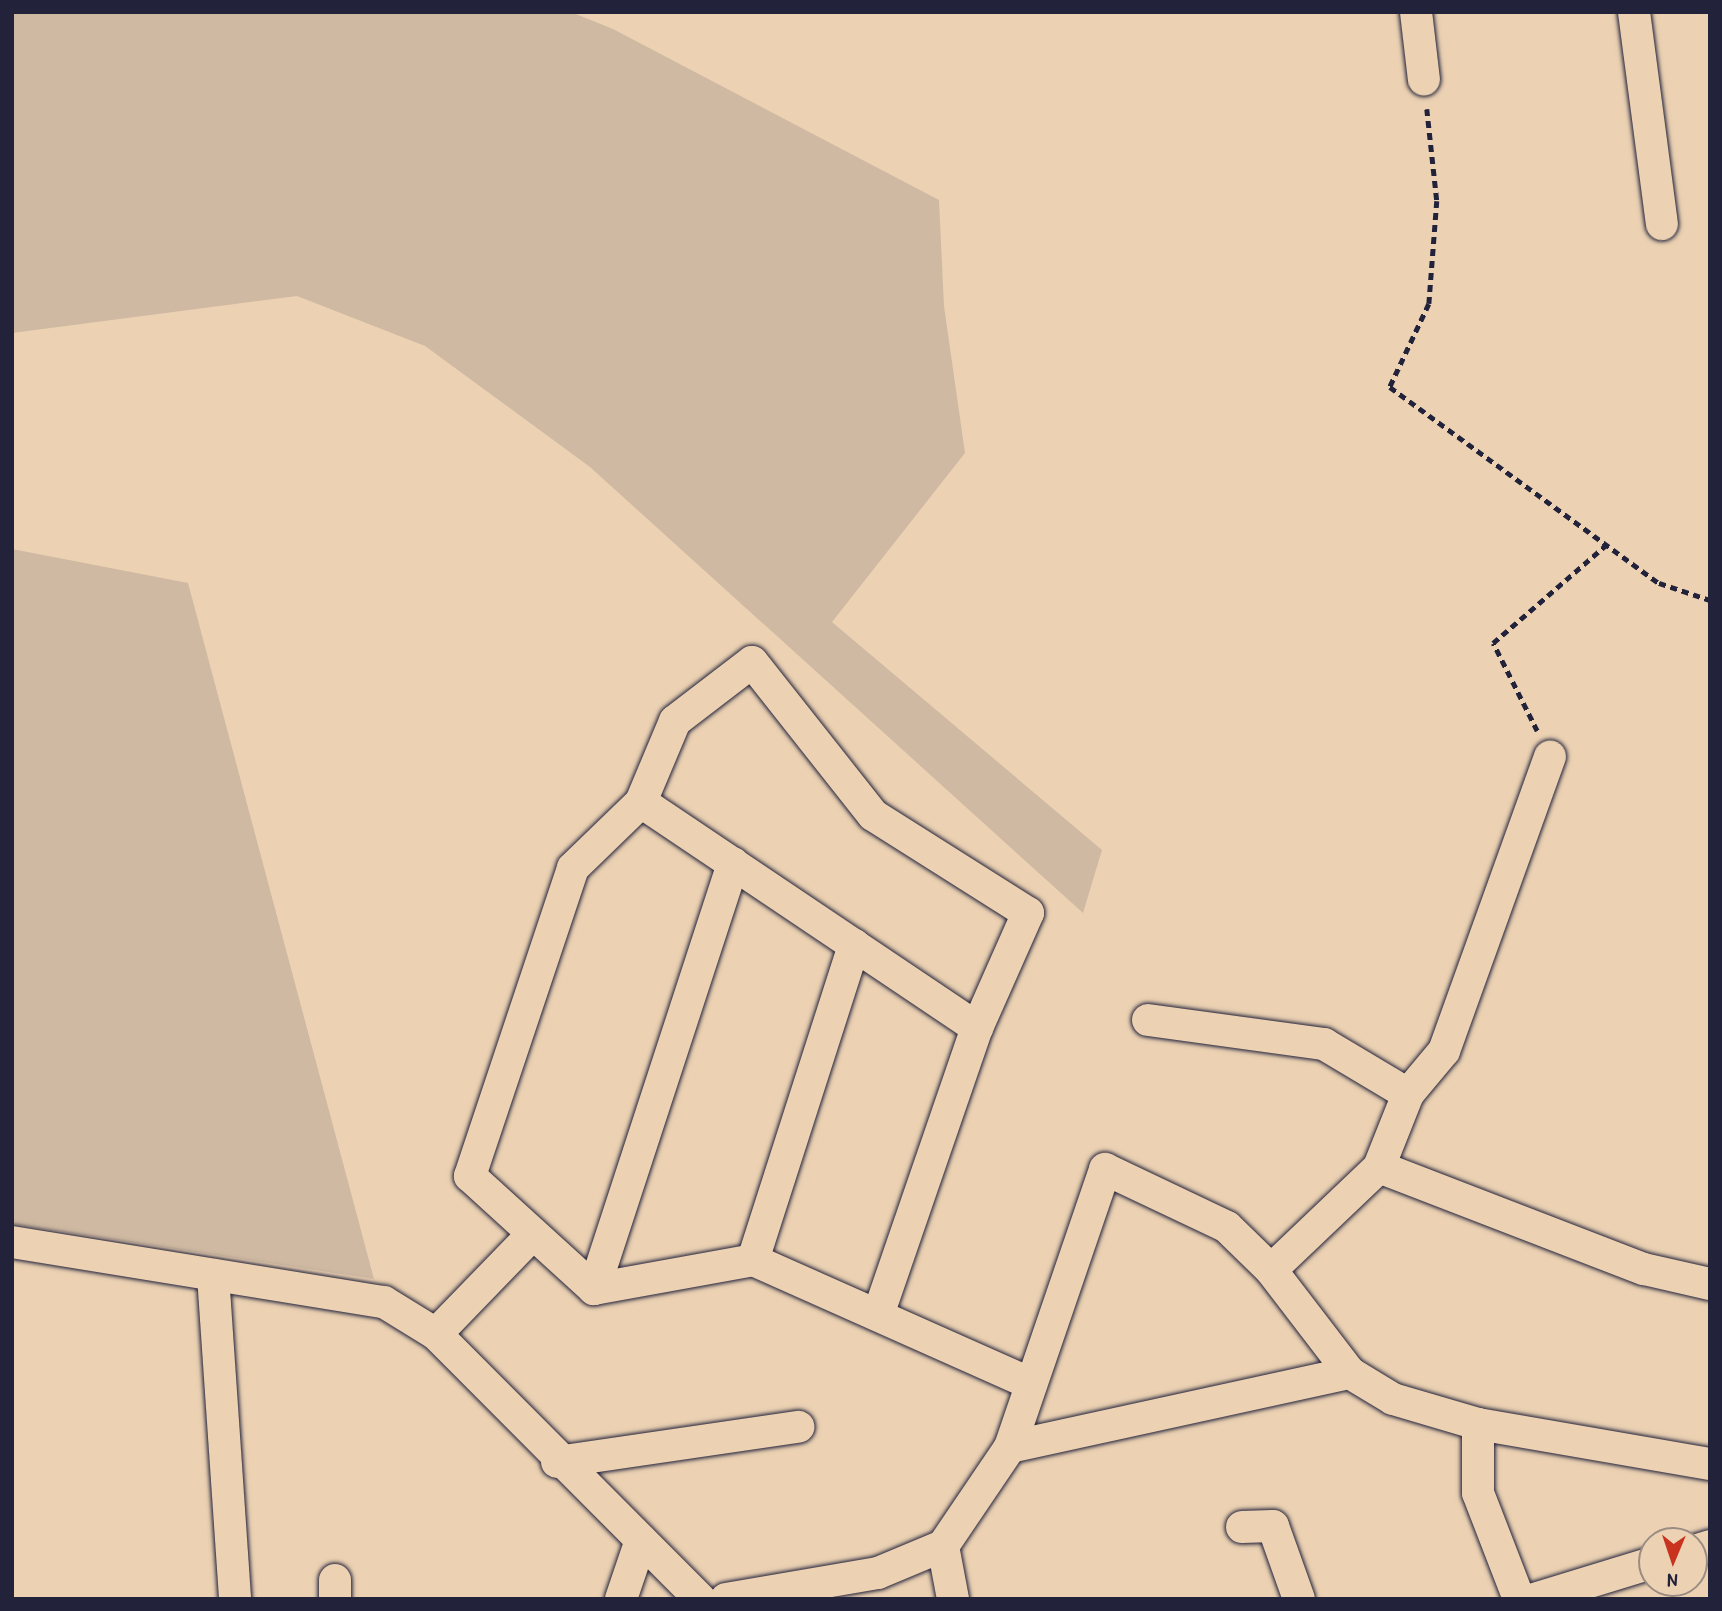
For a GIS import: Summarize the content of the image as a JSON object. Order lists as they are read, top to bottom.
{
  "north": "bottom"
}
